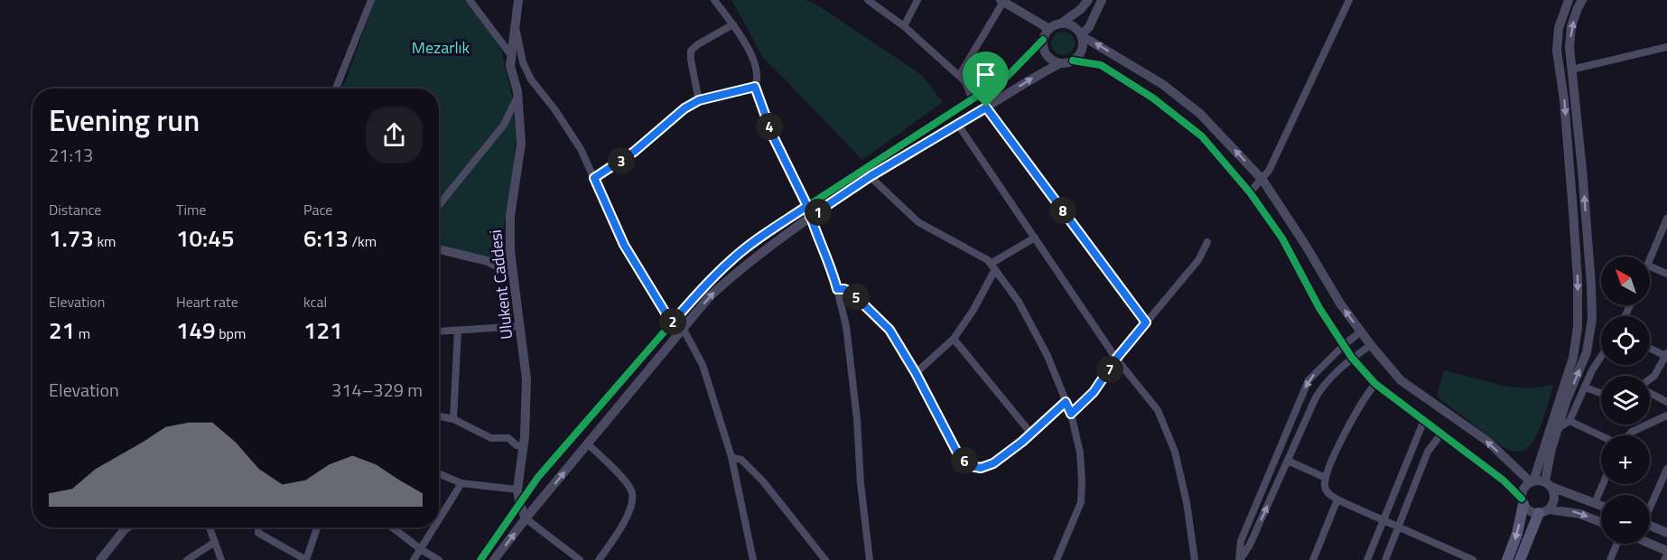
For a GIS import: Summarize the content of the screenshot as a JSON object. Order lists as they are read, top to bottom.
{
  "streets": {
    "street": ["Ulukent Caddesi"]
  },
  "parks": ["Mezarlık"],
  "north": "top left",
  "page": {
    "heading": ["Evening run", "21:13"],
    "pins": [
      "4",
      "3",
      "8",
      "1",
      "5",
      "2",
      "7",
      "6"
    ],
    "stats": [
      ["Distance", "1.73 km"],
      ["Time", "10:45"],
      ["Pace", "6:13 /km"],
      ["Elevation", "21 m"],
      ["Heart rate", "149 bpm"],
      ["kcal", "121"]
    ],
    "map_buttons": ["+", "−"],
    "chart": ["Elevation", "314–329 m"]
  }
}
